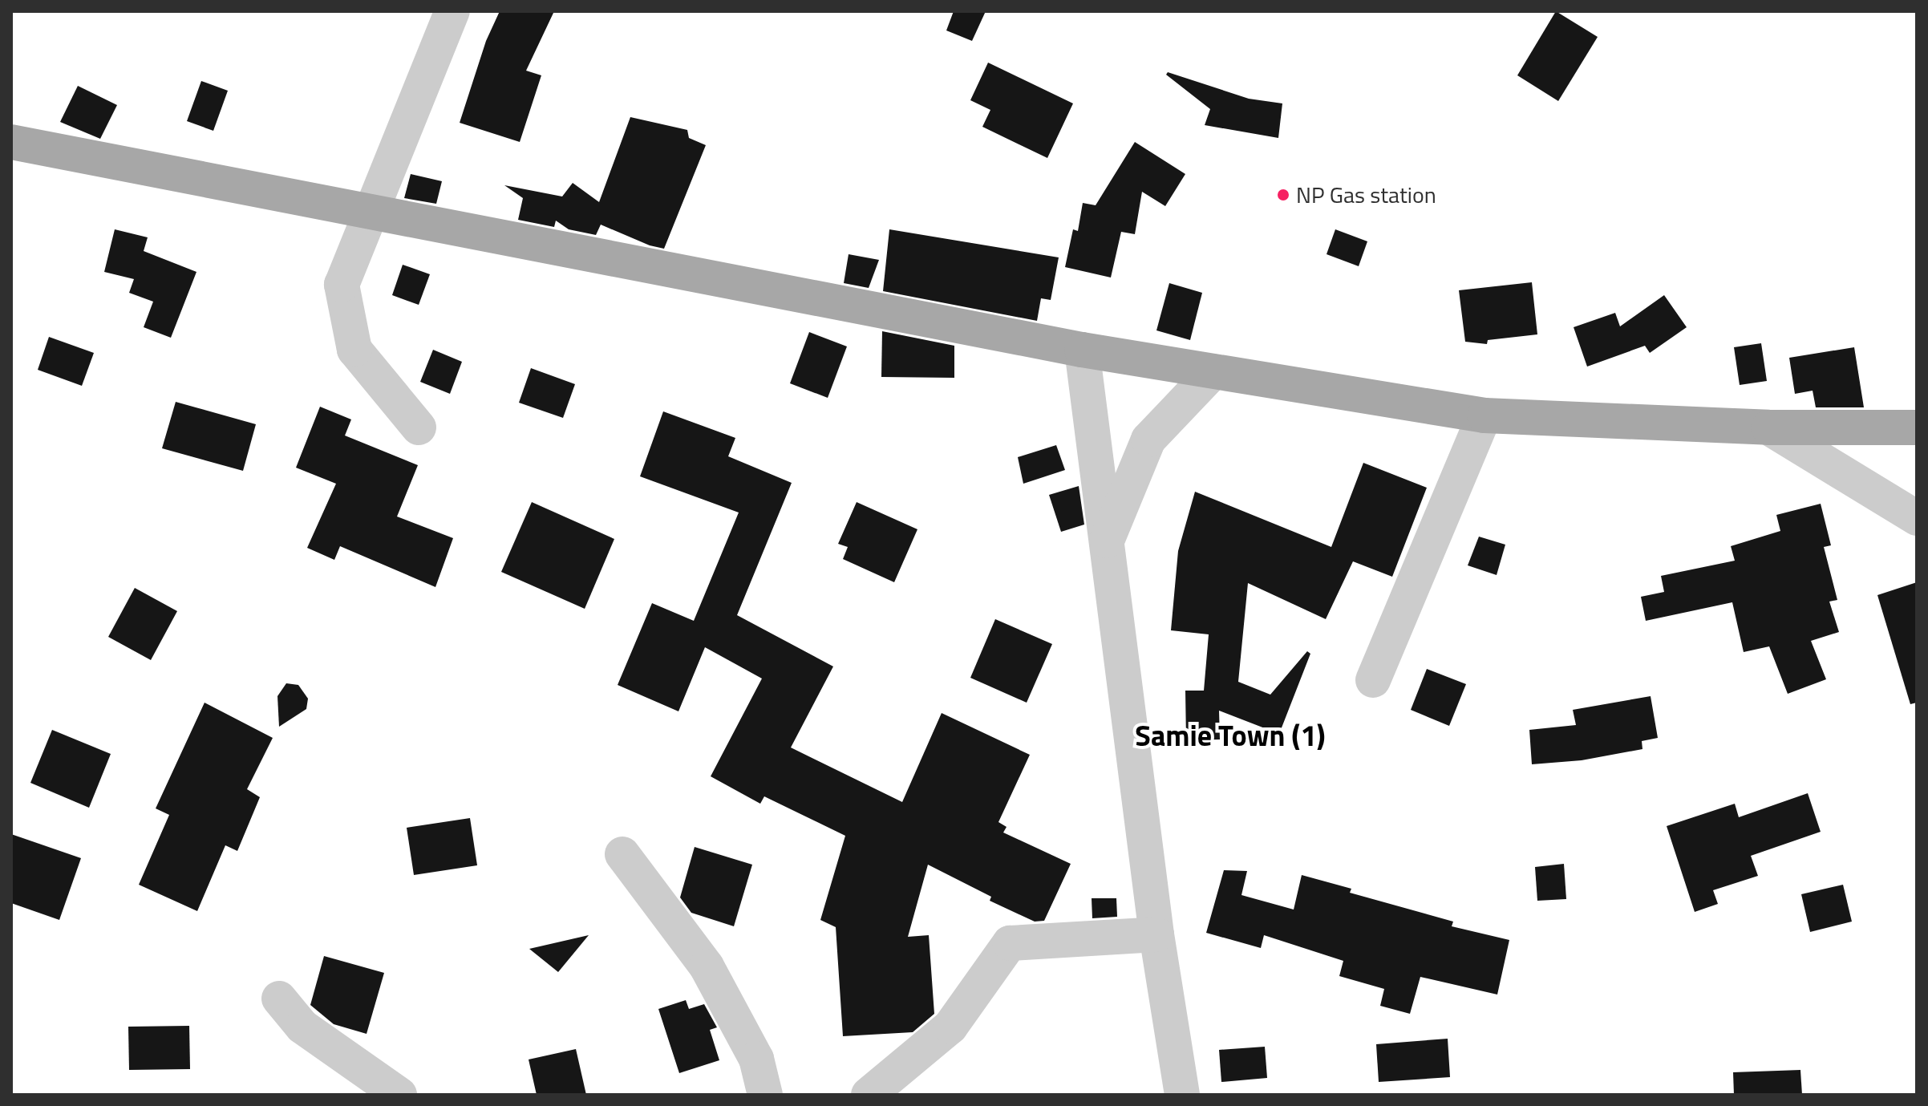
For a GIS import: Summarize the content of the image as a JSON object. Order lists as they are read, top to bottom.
{
  "districts": ["Samie Town (1)"],
  "places": ["NP Gas station"]
}
